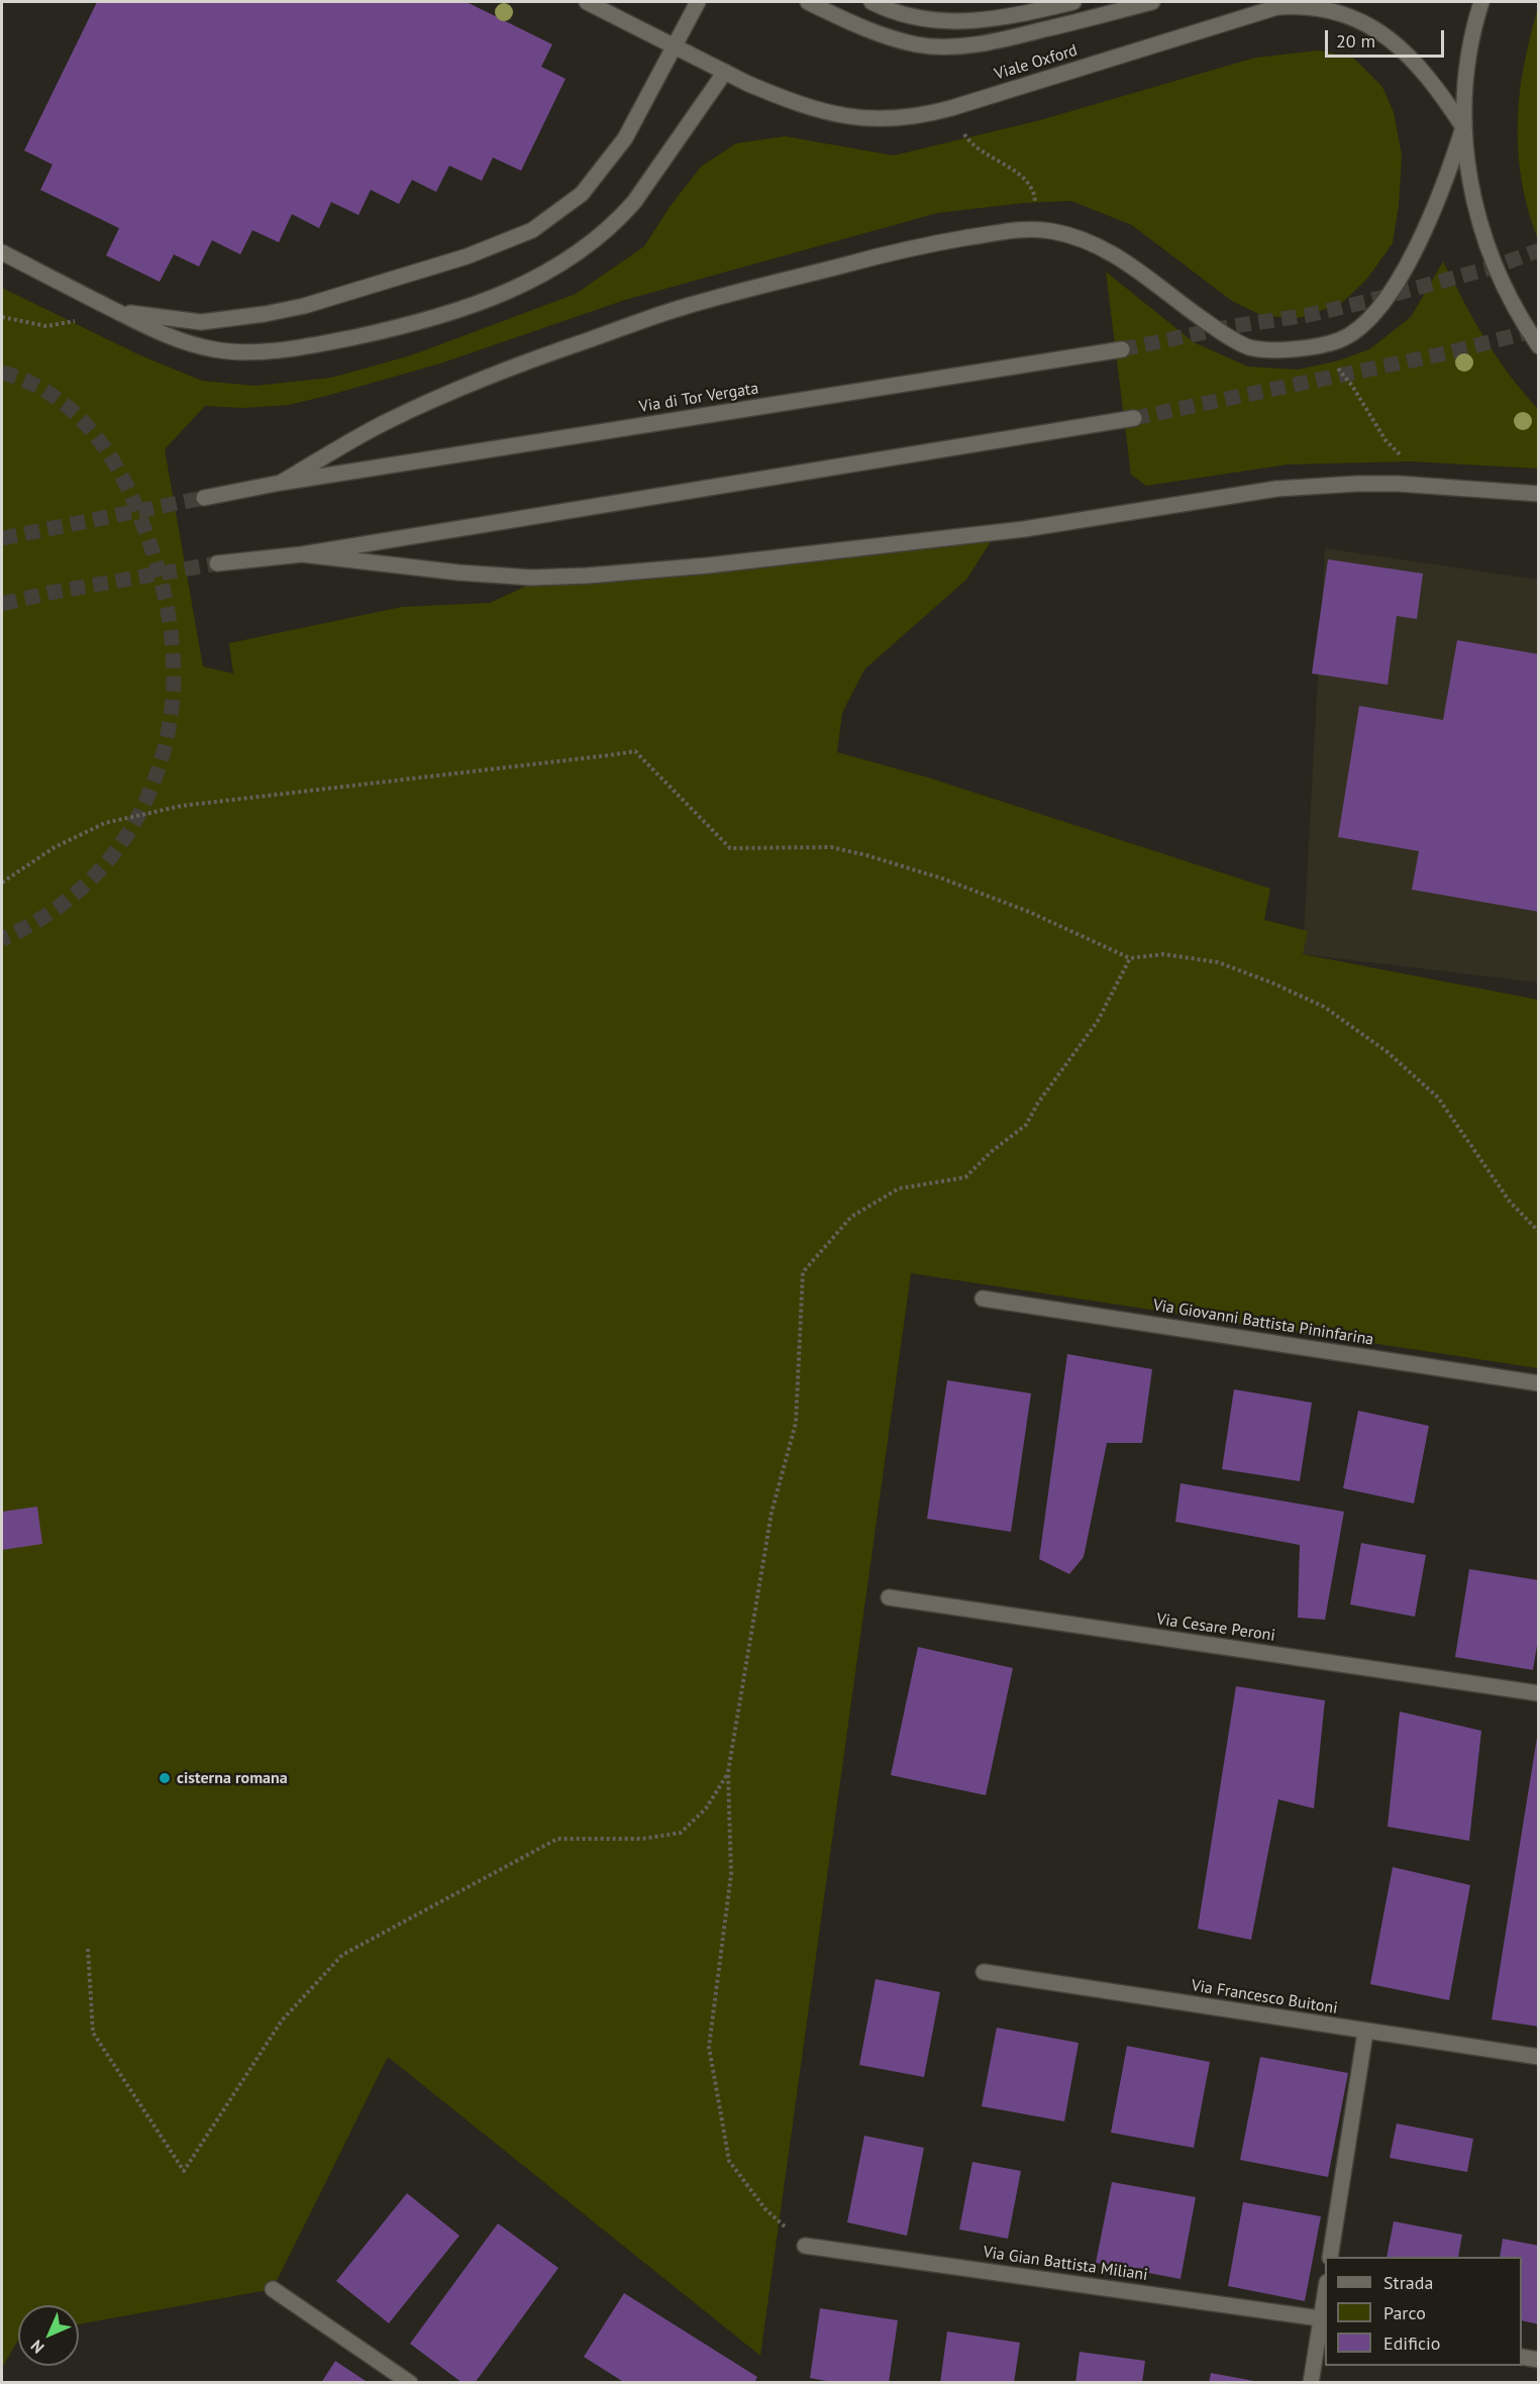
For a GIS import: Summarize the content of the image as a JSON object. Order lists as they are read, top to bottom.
{
  "streets": {
    "main road": [
      "Viale Oxford",
      "Via di Tor Vergata",
      "Via Giovanni Battista Pininfarina",
      "Via Cesare Peroni",
      "Via Francesco Buitoni",
      "Via Gian Battista Miliani"
    ]
  },
  "places": ["cisterna romana"],
  "legend": ["Strada", "Parco", "Edificio"],
  "scale_bar": "20 m",
  "north": "bottom left"
}
